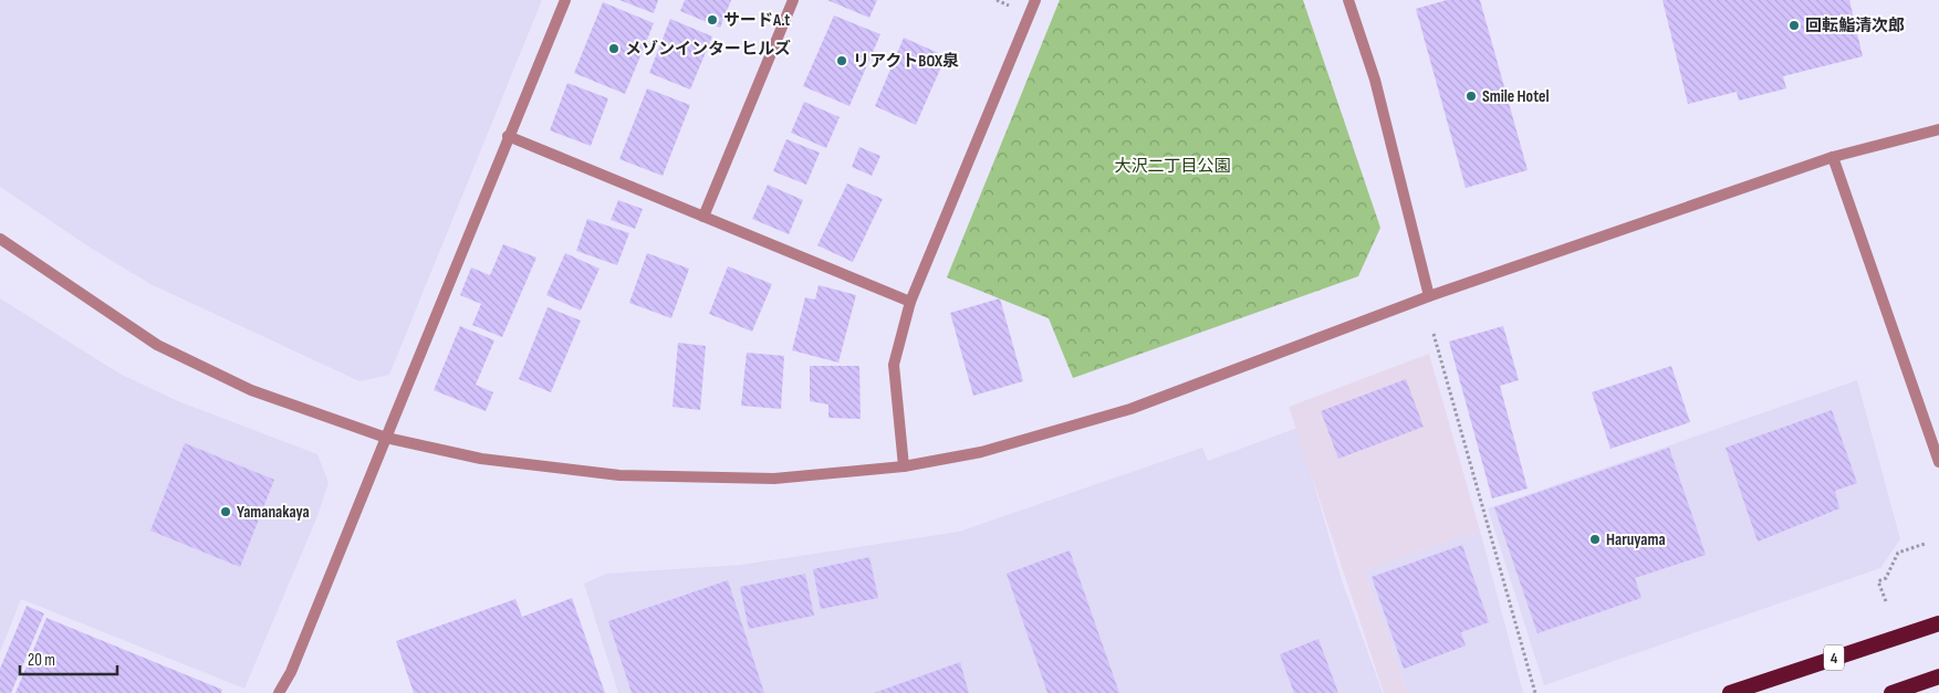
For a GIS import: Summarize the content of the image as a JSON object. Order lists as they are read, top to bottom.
{
  "streets": {
    "highway": ["4"]
  },
  "parks": ["大沢二丁目公園"],
  "places": [
    "サードA.t",
    "回転鮨清次郎",
    "メゾンインターヒルズ",
    "リアクトBOX泉",
    "Smile Hotel",
    "Yamanakaya",
    "Haruyama"
  ],
  "scale_bar": "20 m"
}
